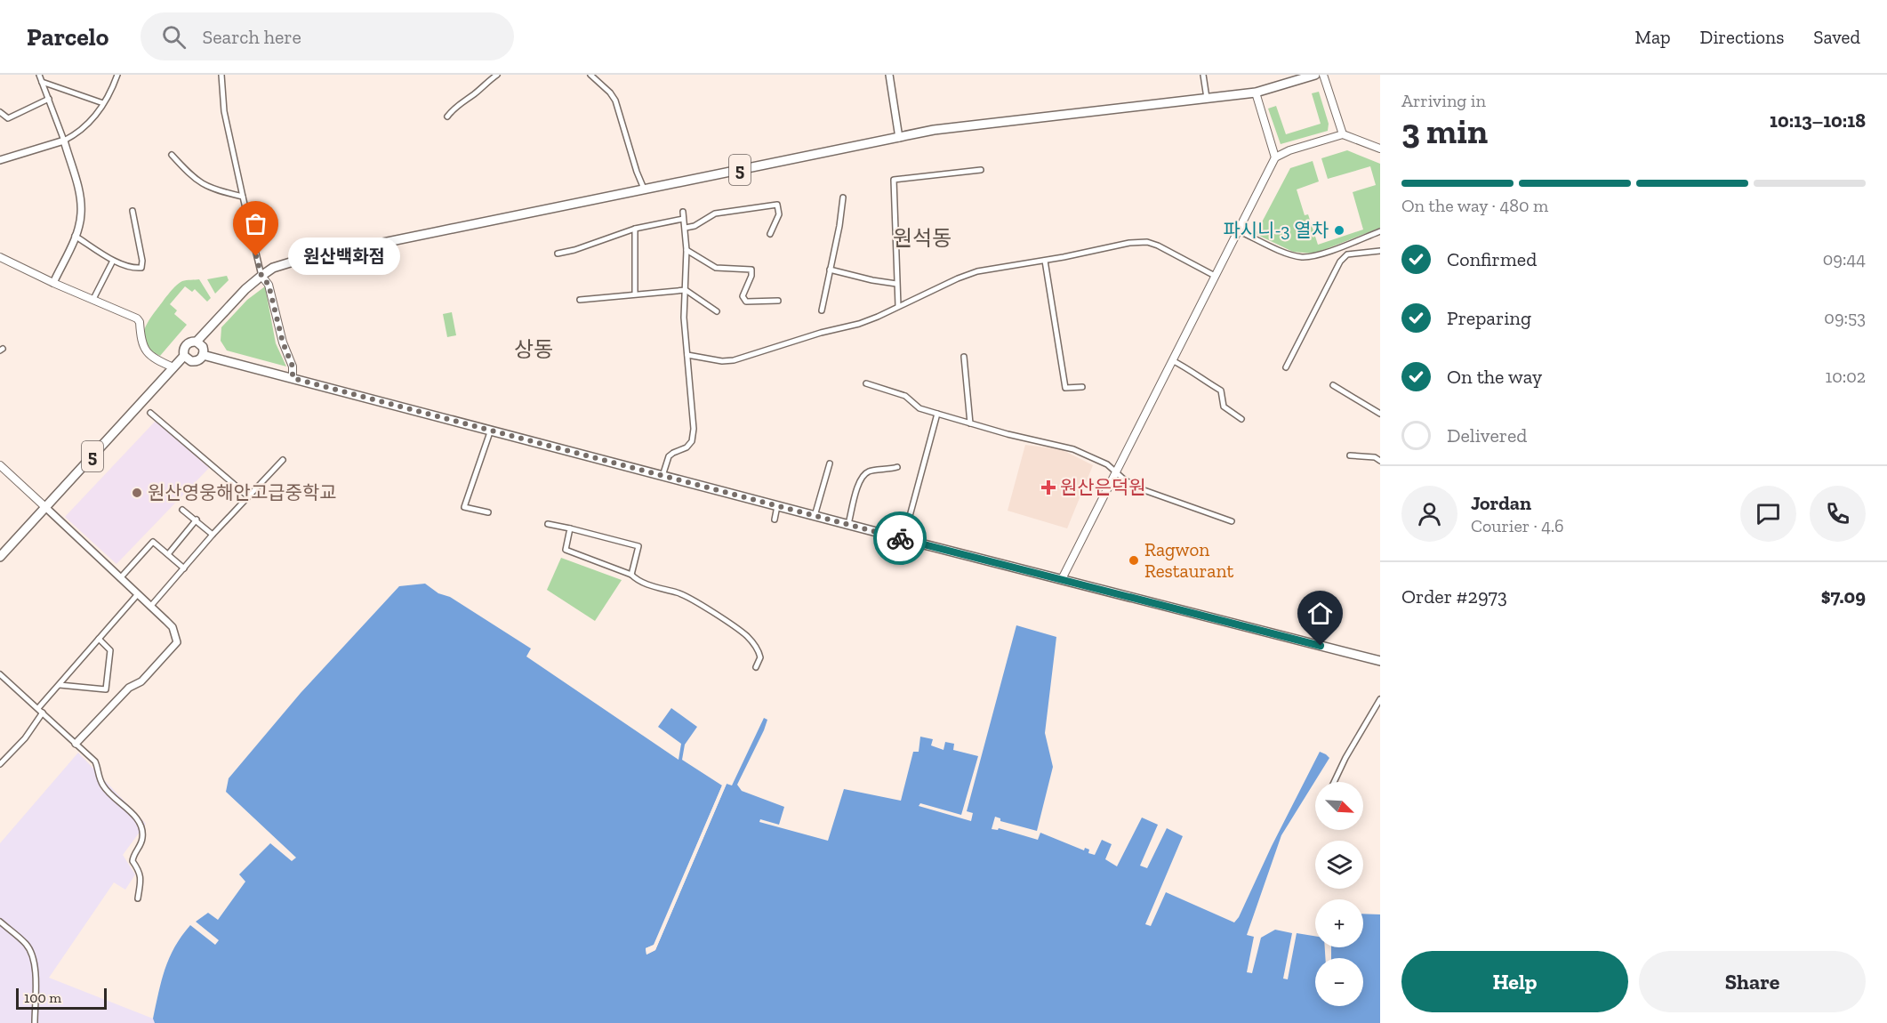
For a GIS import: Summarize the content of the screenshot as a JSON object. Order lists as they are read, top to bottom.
{
  "streets": {
    "main road": ["5"]
  },
  "districts": ["원석동", "상동"],
  "places": {
    "other": [
      "파시니-3 열차",
      "원산백화점",
      "원산영웅해안고급중학교",
      "Ragwon Restaurant"
    ],
    "health": ["원산은덕원"]
  },
  "scale_bar": "100 m",
  "north": "bottom right",
  "page": {
    "header": "Parcelo",
    "search": "Search here",
    "nav": ["Map", "Directions", "Saved"],
    "heading": ["3 min", "Arriving in", "10:13–10:18"],
    "panel": [
      "Jordan",
      "Courier · 4.6",
      "Order #2973",
      "$7.09"
    ],
    "bar": "On the way · 480 m",
    "list": [
      ["Confirmed", "09:44"],
      ["Preparing", "09:53"],
      ["On the way", "10:02"],
      "Delivered"
    ],
    "bubble": "원산백화점",
    "map_buttons": ["+", "−"],
    "buttons": ["Help", "Share"],
    "scale": "100 m"
  }
}
